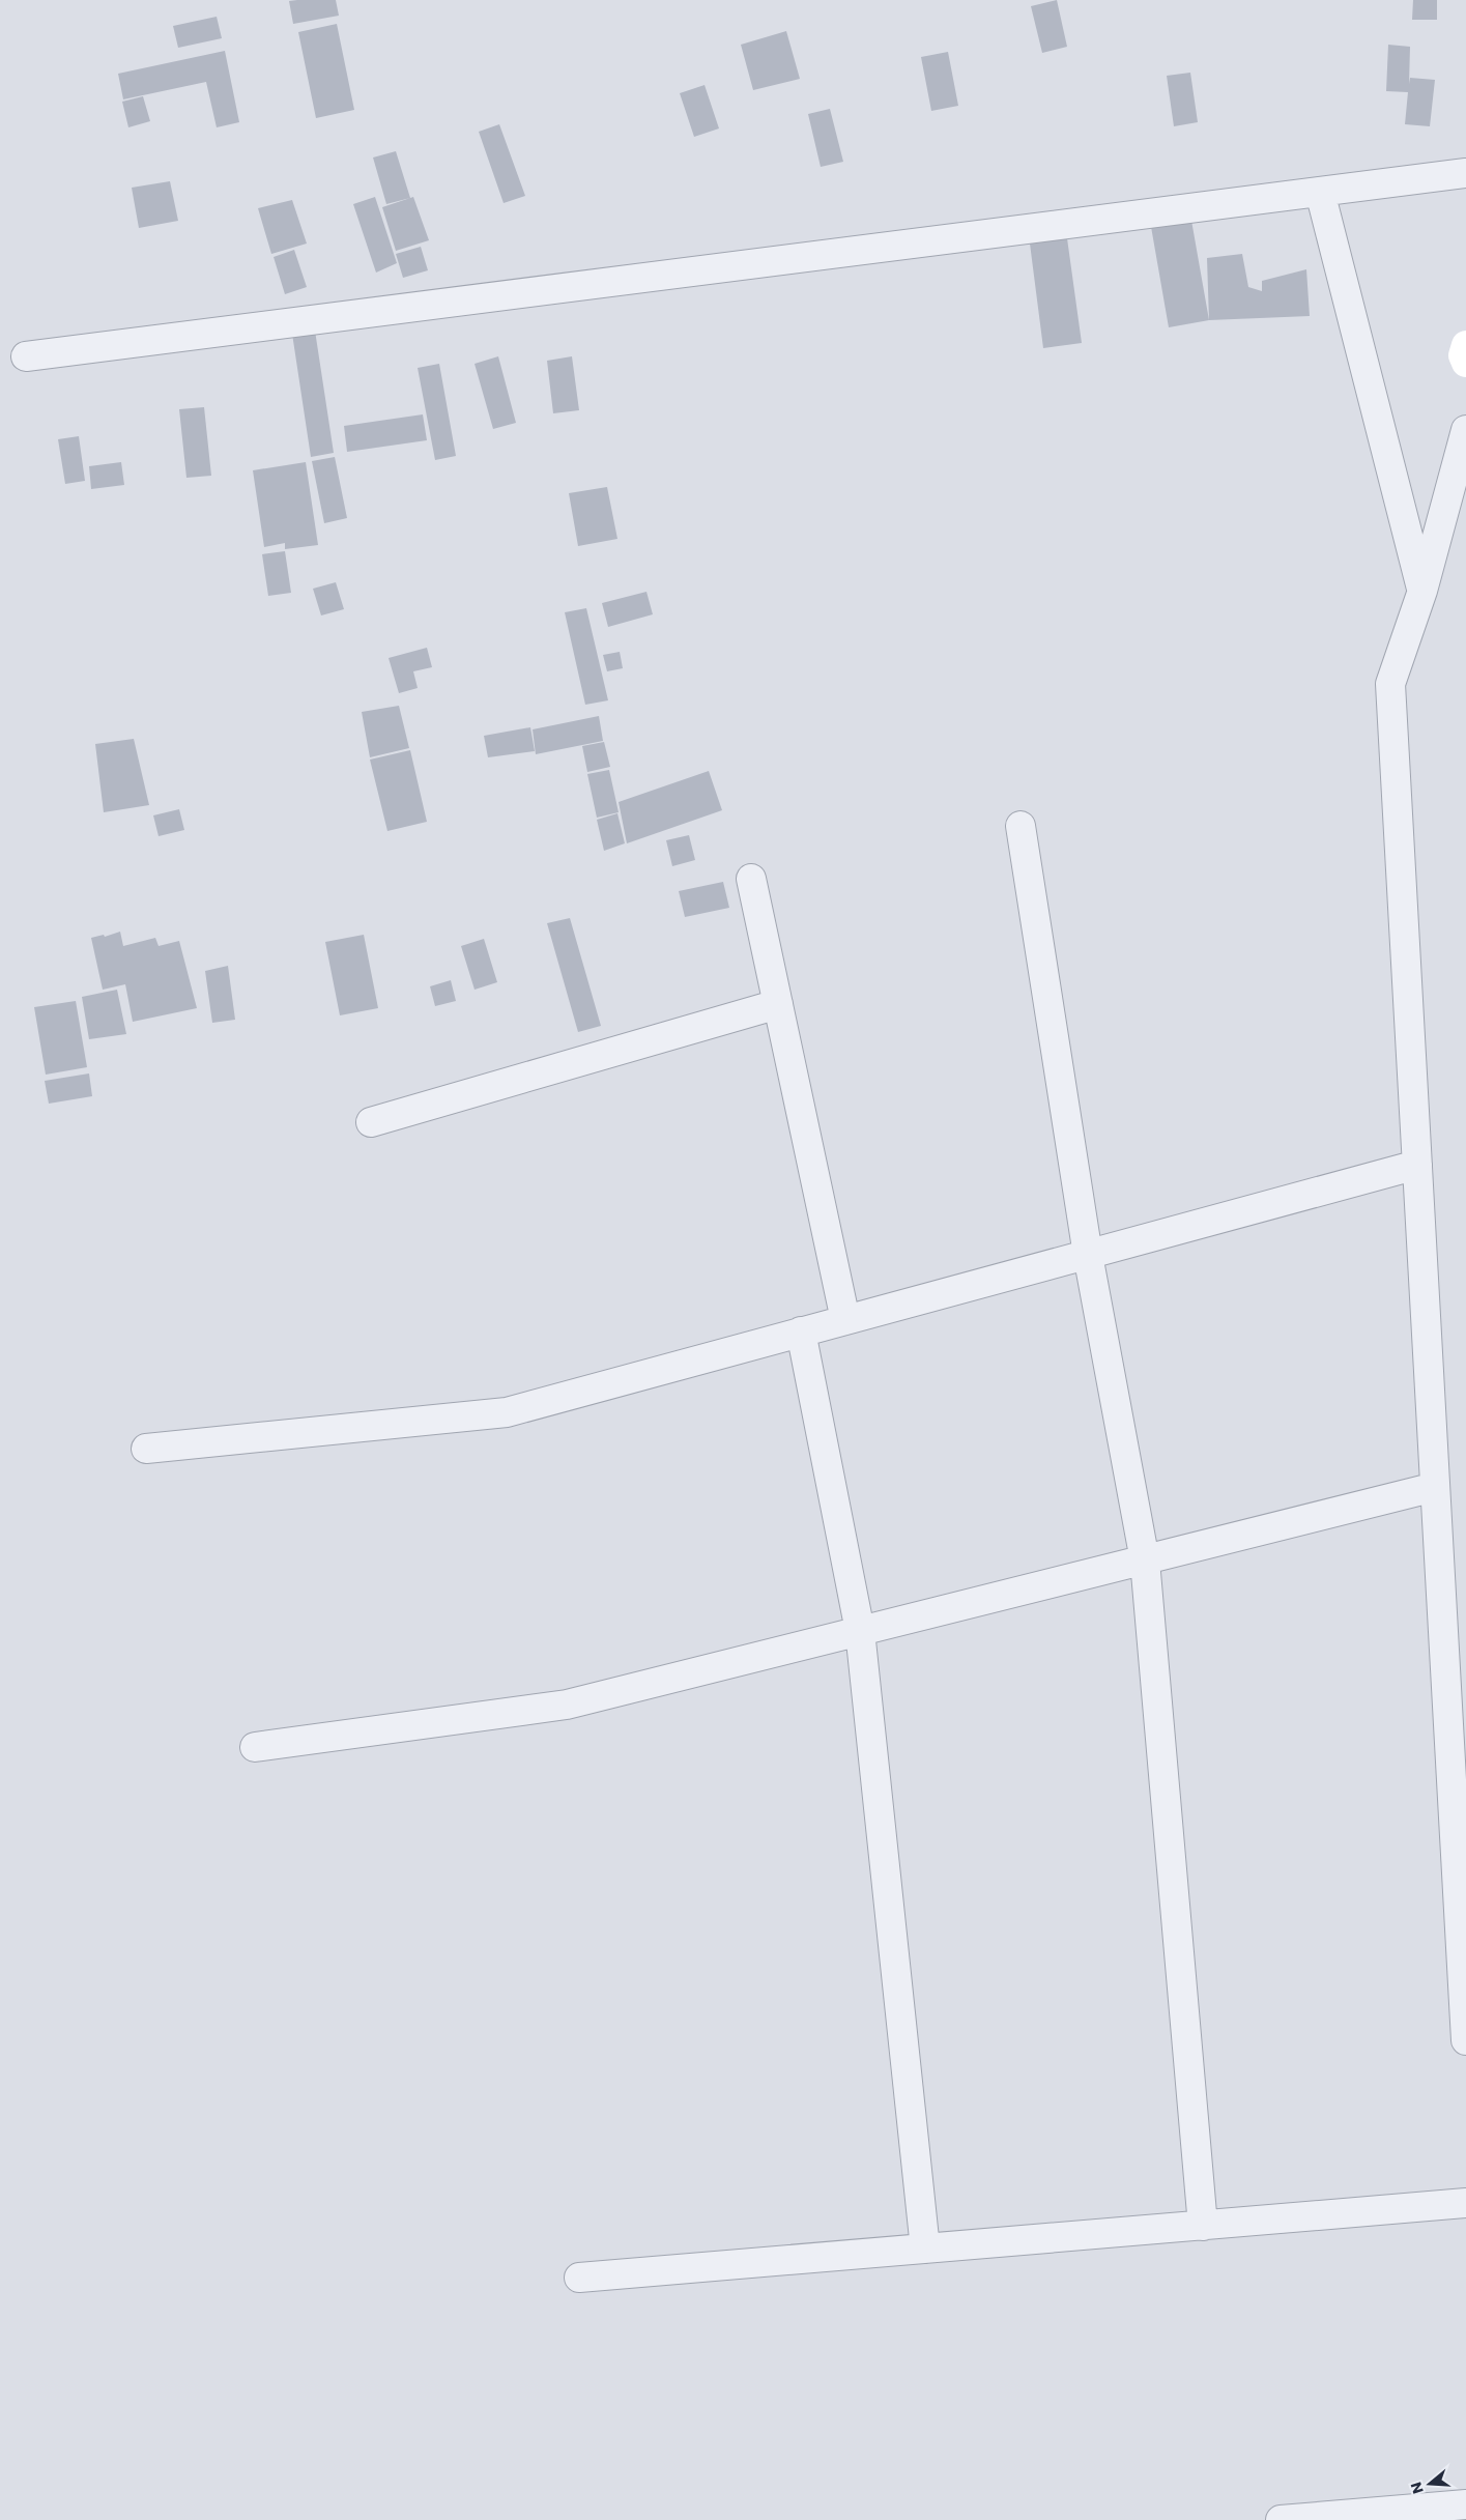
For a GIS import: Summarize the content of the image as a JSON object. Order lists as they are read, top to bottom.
{
  "north": "left"
}
